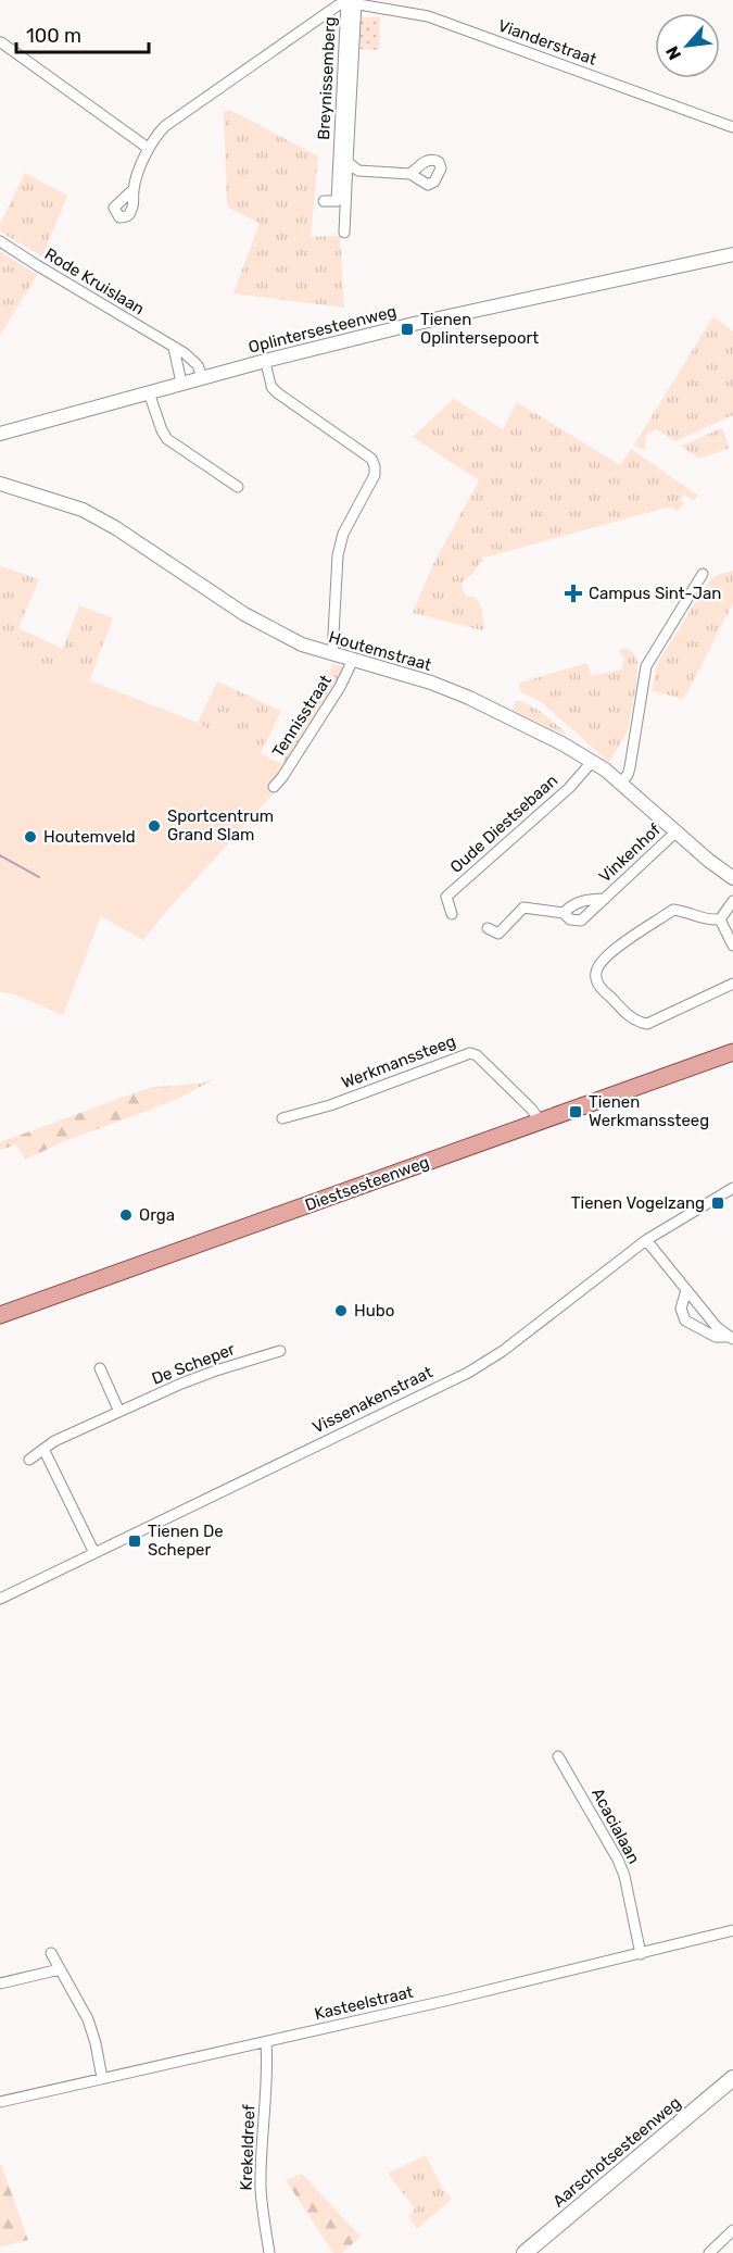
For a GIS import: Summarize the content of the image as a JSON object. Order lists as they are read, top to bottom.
{
  "streets": {
    "main road": ["Diestsesteenweg", "Aarschotsesteenweg"],
    "street": [
      "Vianderstraat",
      "Breynissemberg",
      "Rode Kruislaan",
      "Oplintersesteenweg",
      "Houtemstraat",
      "Tennisstraat",
      "Oude Diestsebaan",
      "Vinkenhof",
      "Werkmanssteeg",
      "De Scheper",
      "Vissenakenstraat",
      "Acacialaan",
      "Kasteelstraat",
      "Krekeldreef"
    ]
  },
  "crossings": [
    ["Vianderstraat", "Breynissemberg"],
    ["Rode Kruislaan", "Oplintersesteenweg"],
    ["Houtemstraat", "Tennisstraat"],
    ["Houtemstraat", "Oude Diestsebaan"],
    ["Houtemstraat", "Vinkenhof"],
    ["Werkmanssteeg", "Diestsesteenweg"],
    ["Acacialaan", "Kasteelstraat"],
    ["Kasteelstraat", "Krekeldreef"]
  ],
  "places": {
    "transit": [
      "Tienen Oplintersepoort",
      "Tienen Werkmanssteeg",
      "Tienen Vogelzang",
      "Tienen De Scheper"
    ],
    "health": ["Campus Sint-Jan"],
    "other": [
      "Sportcentrum Grand Slam",
      "Houtemveld",
      "Orga",
      "Hubo"
    ]
  },
  "scale_bar": "100 m",
  "north": "bottom left"
}
